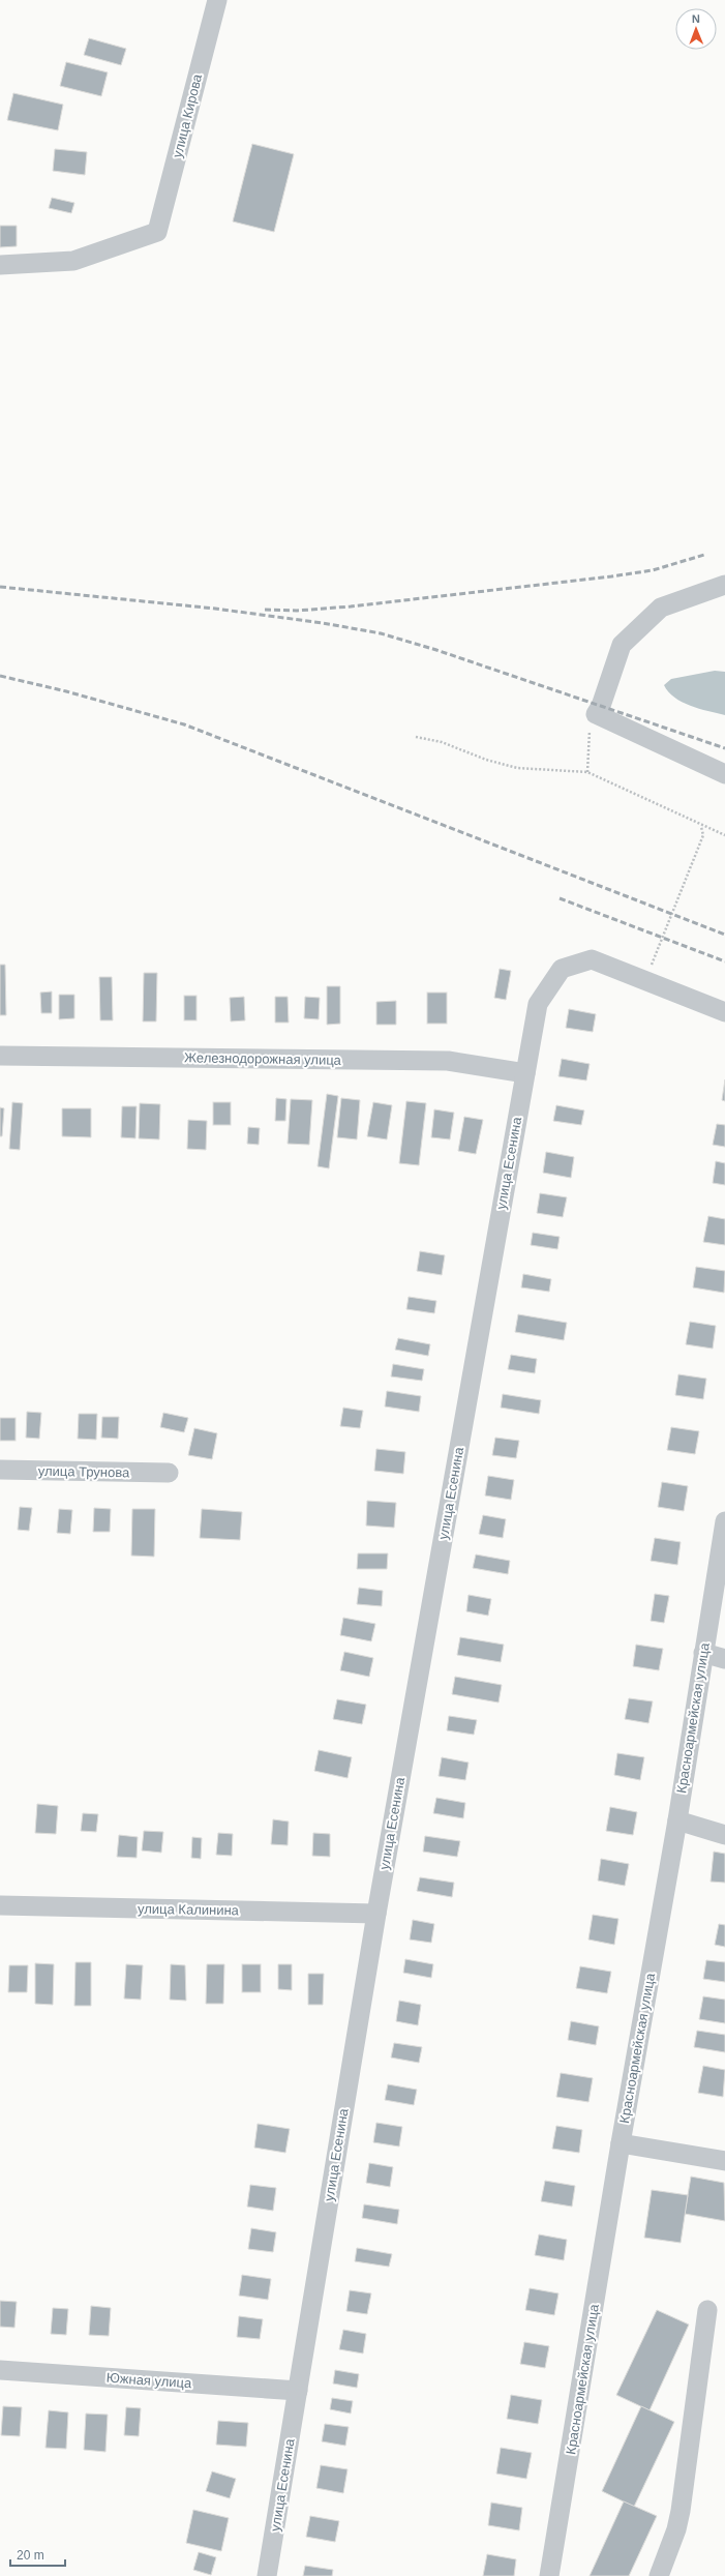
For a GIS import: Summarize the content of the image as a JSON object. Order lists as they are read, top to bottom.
{
  "streets": {
    "street": [
      "улица Кирова",
      "Железнодорожная улица",
      "улица Есенина",
      "улица Трунова",
      "Красноармейская улица",
      "улица Калинина",
      "Южная улица"
    ]
  },
  "crossings": [
    ["Железнодорожная улица", "улица Есенина"],
    ["улица Есенина", "улица Калинина"],
    ["улица Есенина", "Южная улица"]
  ],
  "scale_bar": "20 m",
  "north": "top"
}
